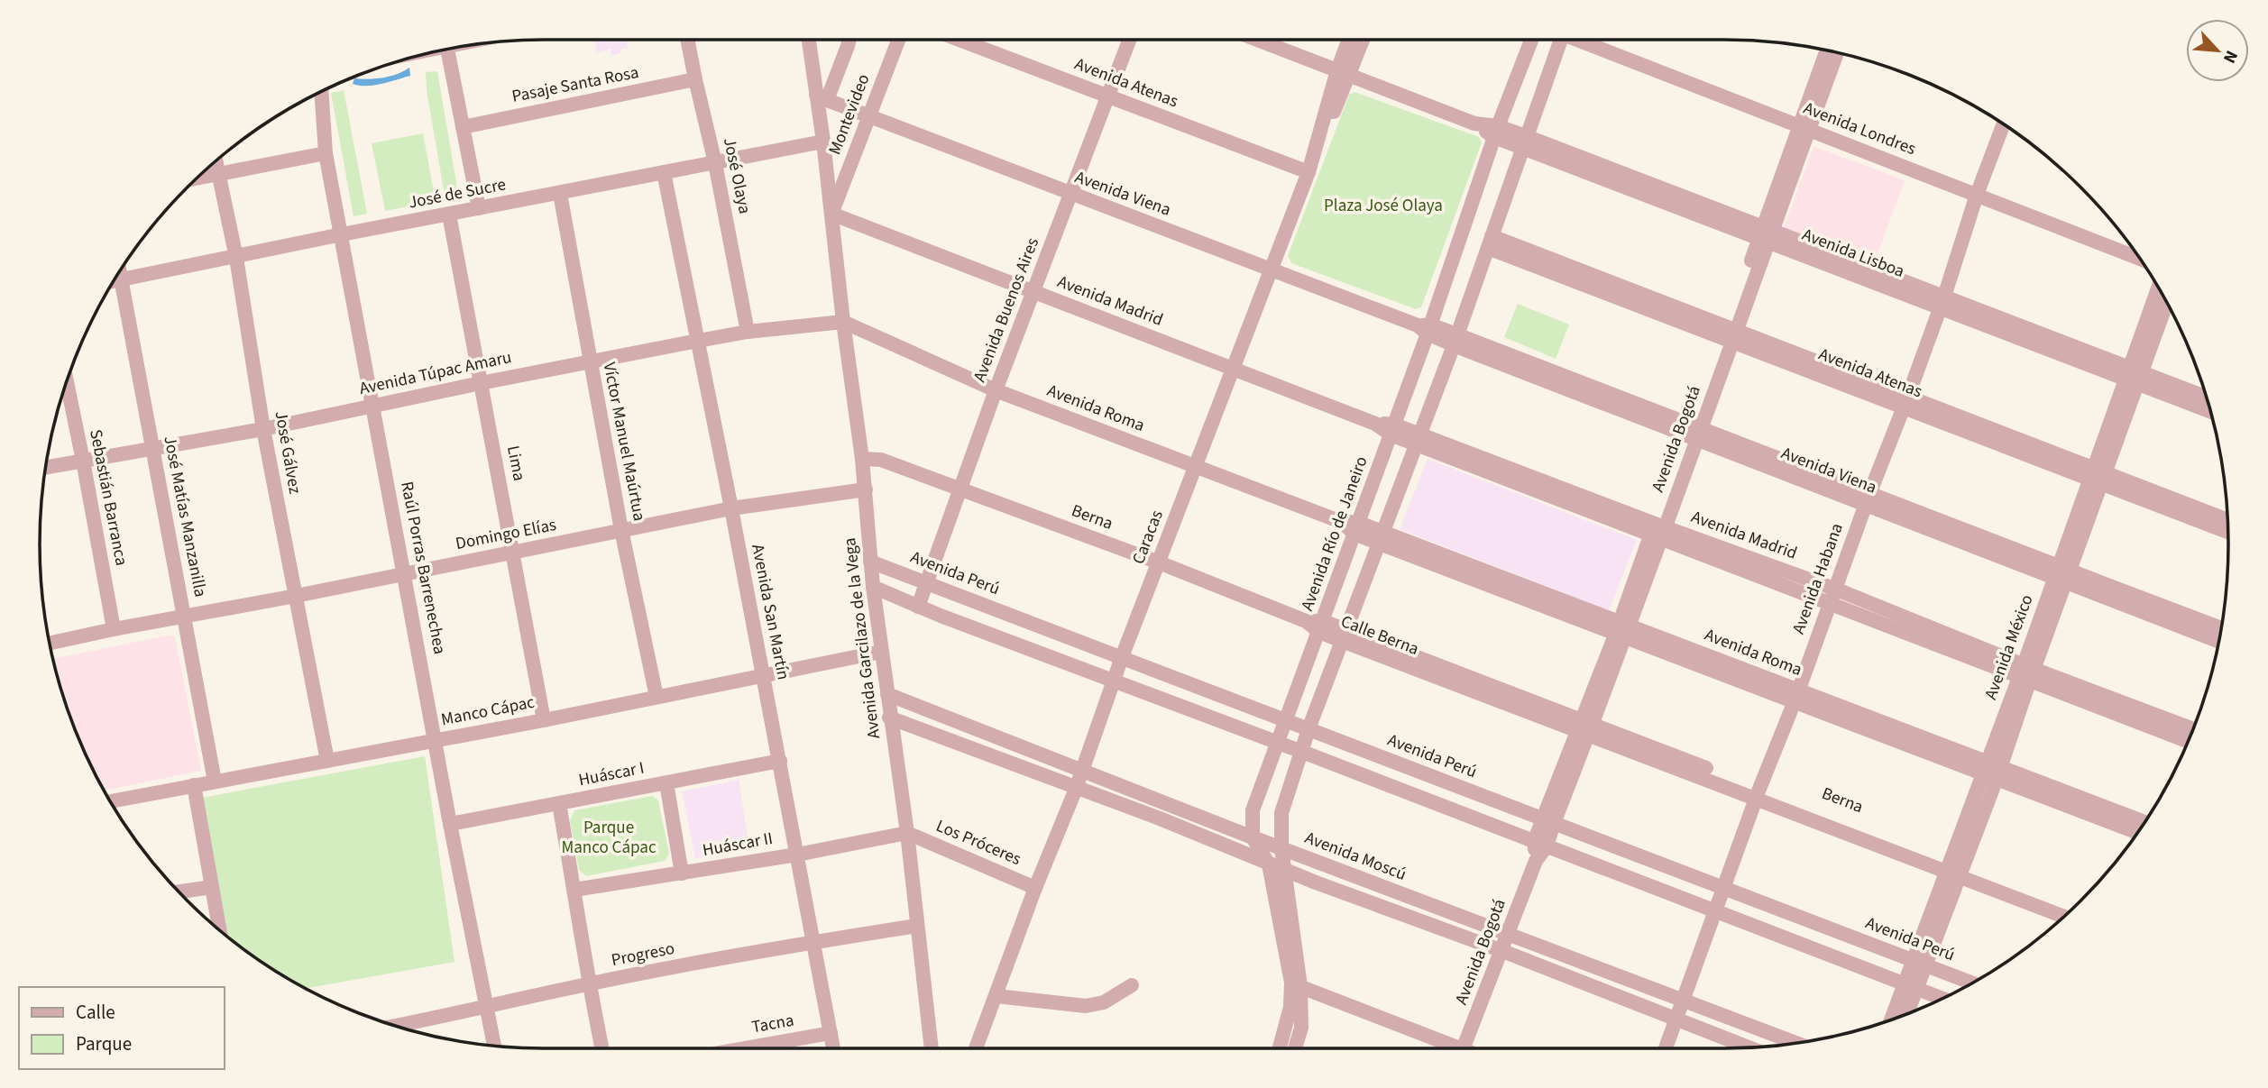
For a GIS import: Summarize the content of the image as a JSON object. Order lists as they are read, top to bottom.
{
  "streets": {
    "street": [
      "Avenida Atenas",
      "Pasaje Santa Rosa",
      "Montevideo",
      "Avenida Londres",
      "José Olaya",
      "José de Sucre",
      "Avenida Viena",
      "Avenida Lisboa",
      "Avenida Madrid",
      "Avenida Buenos Aires",
      "Avenida Túpac Amaru",
      "Avenida Roma",
      "Avenida Bogotá",
      "Víctor Manuel Maúrtua",
      "José Gálvez",
      "Lima",
      "Sebastián Barranca",
      "José Matías Manzanilla",
      "Berna",
      "Avenida Río de Janeiro",
      "Domingo Elías",
      "Caracas",
      "Raúl Porras Barrenechea",
      "Avenida Perú",
      "Avenida Habana",
      "Avenida San Martín",
      "Calle Berna",
      "Avenida Garcilazo de la Vega",
      "Avenida México",
      "Manco Cápac",
      "Huáscar I",
      "Los Próceres",
      "Huáscar II",
      "Avenida Moscú",
      "Progreso",
      "Tacna"
    ]
  },
  "crossings": [
    ["Avenida Atenas", "Avenida Buenos Aires"],
    ["Avenida Atenas", "Avenida Bogotá"],
    ["Avenida Atenas", "Caracas"],
    ["Avenida Atenas", "Avenida Habana"],
    ["Avenida Atenas", "Avenida México"],
    ["Pasaje Santa Rosa", "José Olaya"],
    ["Montevideo", "Avenida Viena"],
    ["Montevideo", "Avenida Madrid"],
    ["Montevideo", "Avenida Garcilazo de la Vega"],
    ["Avenida Londres", "Avenida Bogotá"],
    ["Avenida Londres", "Avenida Habana"],
    ["José Olaya", "José de Sucre"],
    ["José Olaya", "Avenida Túpac Amaru"],
    ["José de Sucre", "Víctor Manuel Maúrtua"],
    ["José de Sucre", "José Gálvez"],
    ["José de Sucre", "Lima"],
    ["José de Sucre", "José Matías Manzanilla"],
    ["José de Sucre", "Raúl Porras Barrenechea"],
    ["José de Sucre", "Avenida San Martín"],
    ["José de Sucre", "Avenida Garcilazo de la Vega"],
    ["Avenida Viena", "Avenida Buenos Aires"],
    ["Avenida Viena", "Avenida Bogotá"],
    ["Avenida Viena", "Avenida Río de Janeiro"],
    ["Avenida Viena", "Caracas"],
    ["Avenida Viena", "Avenida Habana"],
    ["Avenida Viena", "Avenida Garcilazo de la Vega"],
    ["Avenida Viena", "Avenida México"],
    ["Avenida Lisboa", "Avenida Bogotá"],
    ["Avenida Lisboa", "Avenida Río de Janeiro"],
    ["Avenida Lisboa", "Caracas"],
    ["Avenida Lisboa", "Avenida Habana"],
    ["Avenida Lisboa", "Avenida México"],
    ["Avenida Madrid", "Avenida Buenos Aires"],
    ["Avenida Madrid", "Avenida Bogotá"],
    ["Avenida Madrid", "Avenida Río de Janeiro"],
    ["Avenida Madrid", "Caracas"],
    ["Avenida Madrid", "Avenida Habana"],
    ["Avenida Madrid", "Avenida Garcilazo de la Vega"],
    ["Avenida Madrid", "Avenida México"],
    ["Avenida Buenos Aires", "Avenida Roma"],
    ["Avenida Buenos Aires", "Berna"],
    ["Avenida Buenos Aires", "Avenida Perú"],
    ["Avenida Túpac Amaru", "Avenida Roma"],
    ["Avenida Túpac Amaru", "Víctor Manuel Maúrtua"],
    ["Avenida Túpac Amaru", "José Gálvez"],
    ["Avenida Túpac Amaru", "Lima"],
    ["Avenida Túpac Amaru", "Sebastián Barranca"],
    ["Avenida Túpac Amaru", "José Matías Manzanilla"],
    ["Avenida Túpac Amaru", "Raúl Porras Barrenechea"],
    ["Avenida Túpac Amaru", "Avenida San Martín"],
    ["Avenida Túpac Amaru", "Avenida Garcilazo de la Vega"],
    ["Avenida Roma", "Avenida Bogotá"],
    ["Avenida Roma", "Avenida Río de Janeiro"],
    ["Avenida Roma", "Caracas"],
    ["Avenida Roma", "Avenida Habana"],
    ["Avenida Roma", "Avenida Garcilazo de la Vega"],
    ["Avenida Roma", "Avenida México"],
    ["Avenida Bogotá", "Berna"],
    ["Avenida Bogotá", "Avenida Perú"],
    ["Avenida Bogotá", "Calle Berna"],
    ["Avenida Bogotá", "Avenida Moscú"],
    ["Víctor Manuel Maúrtua", "Domingo Elías"],
    ["Víctor Manuel Maúrtua", "Manco Cápac"],
    ["José Gálvez", "Domingo Elías"],
    ["José Gálvez", "Manco Cápac"],
    ["Lima", "Domingo Elías"],
    ["Lima", "Manco Cápac"],
    ["Sebastián Barranca", "Domingo Elías"],
    ["José Matías Manzanilla", "Domingo Elías"],
    ["José Matías Manzanilla", "Manco Cápac"],
    ["Berna", "Caracas"],
    ["Berna", "Avenida Habana"],
    ["Berna", "Calle Berna"],
    ["Berna", "Avenida Garcilazo de la Vega"],
    ["Berna", "Avenida México"],
    ["Avenida Río de Janeiro", "Avenida Perú"],
    ["Avenida Río de Janeiro", "Calle Berna"],
    ["Avenida Río de Janeiro", "Avenida Moscú"],
    ["Domingo Elías", "Raúl Porras Barrenechea"],
    ["Domingo Elías", "Avenida San Martín"],
    ["Domingo Elías", "Avenida Garcilazo de la Vega"],
    ["Caracas", "Avenida Perú"],
    ["Caracas", "Los Próceres"],
    ["Caracas", "Avenida Moscú"],
    ["Raúl Porras Barrenechea", "Manco Cápac"],
    ["Raúl Porras Barrenechea", "Huáscar I"],
    ["Raúl Porras Barrenechea", "Progreso"],
    ["Avenida Perú", "Avenida Habana"],
    ["Avenida Perú", "Avenida Garcilazo de la Vega"],
    ["Avenida Perú", "Avenida México"],
    ["Avenida Habana", "Avenida Moscú"],
    ["Avenida San Martín", "Manco Cápac"],
    ["Avenida San Martín", "Huáscar I"],
    ["Avenida San Martín", "Huáscar II"],
    ["Avenida San Martín", "Progreso"],
    ["Avenida San Martín", "Tacna"],
    ["Avenida Garcilazo de la Vega", "Manco Cápac"],
    ["Avenida Garcilazo de la Vega", "Los Próceres"],
    ["Avenida Garcilazo de la Vega", "Huáscar II"],
    ["Avenida Garcilazo de la Vega", "Avenida Moscú"],
    ["Avenida Garcilazo de la Vega", "Progreso"],
    ["Los Próceres", "Huáscar II"]
  ],
  "parks": ["Plaza José Olaya", "Parque Manco Cápac"],
  "legend": ["Calle", "Parque"],
  "north": "bottom right"
}
